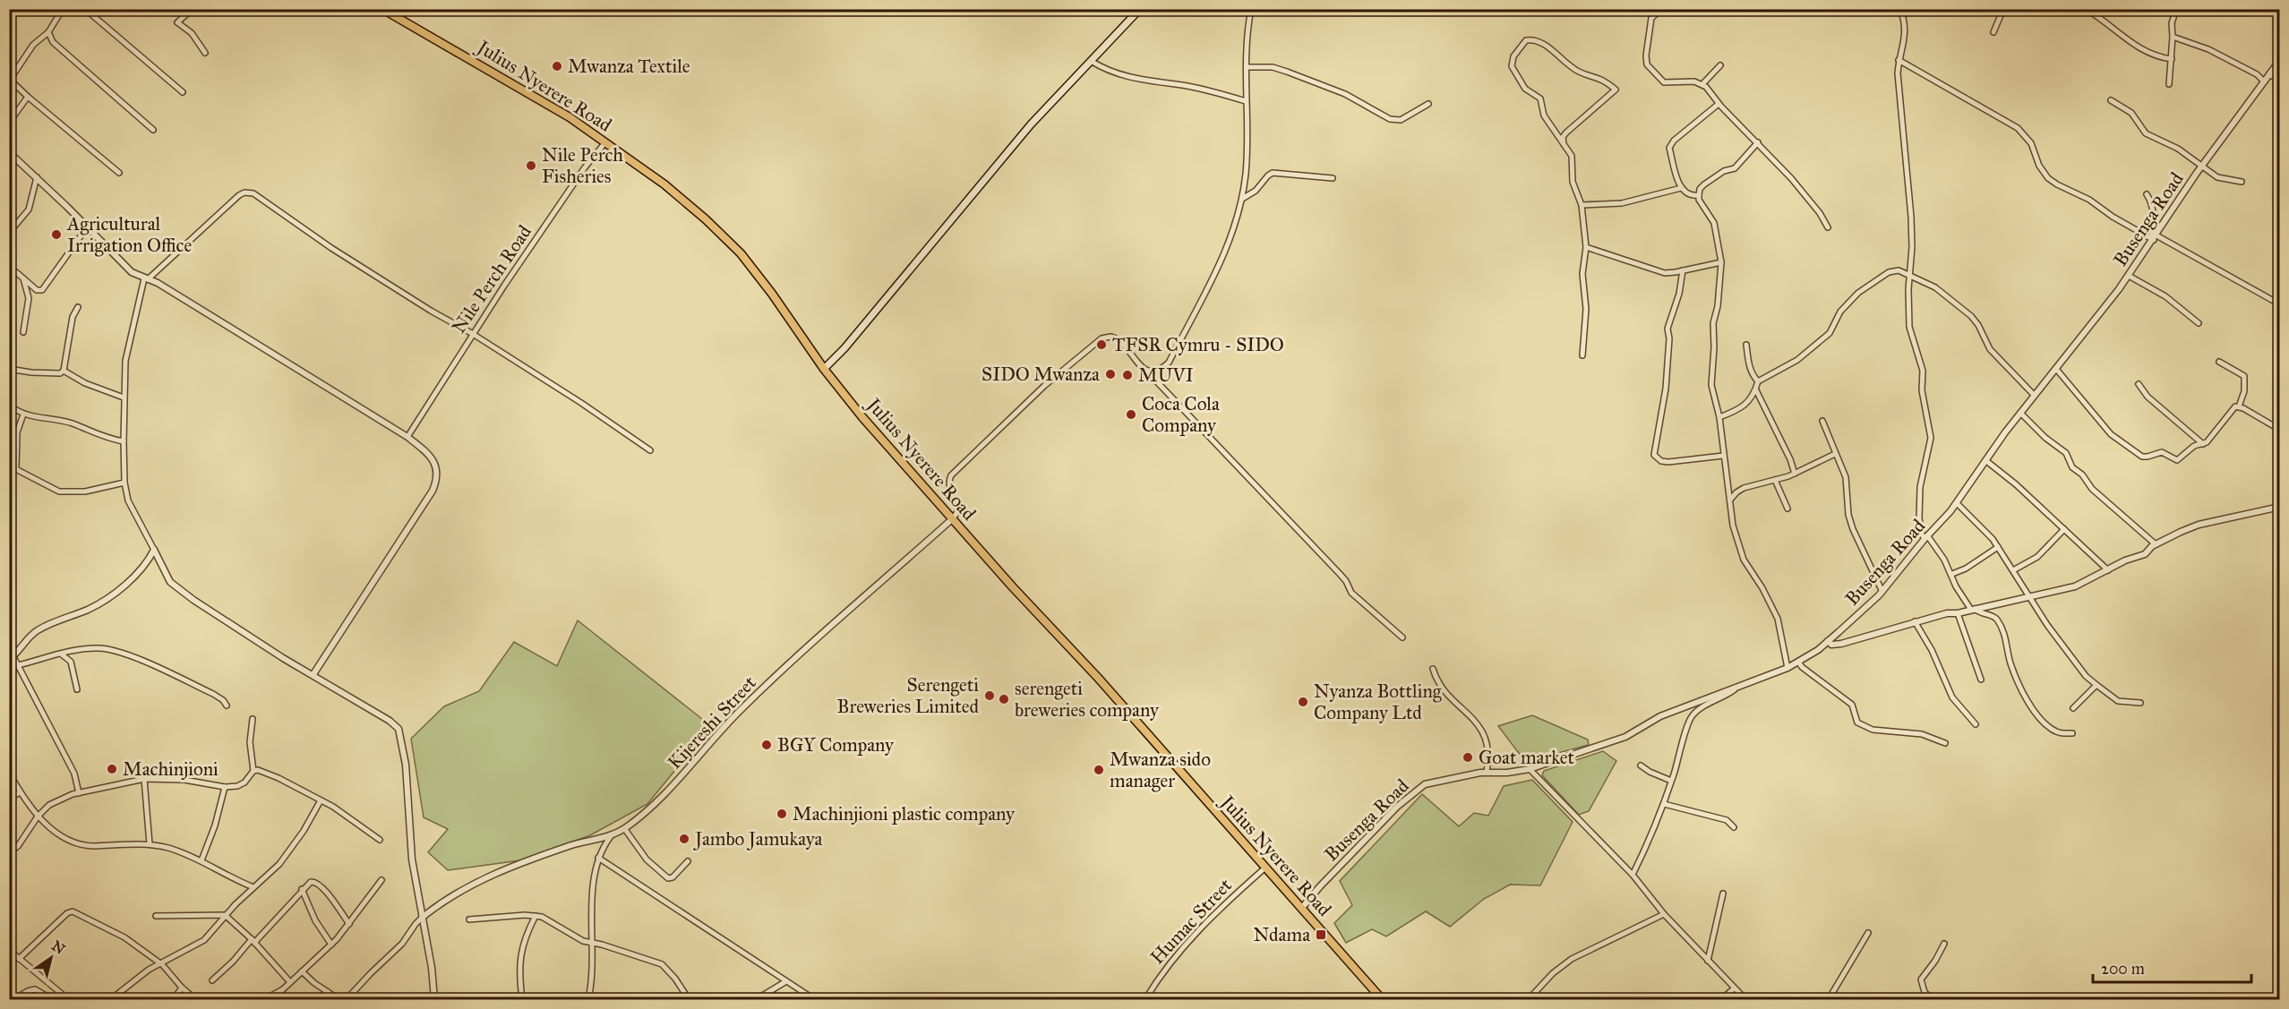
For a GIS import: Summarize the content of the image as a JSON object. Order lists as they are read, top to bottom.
{
  "streets": {
    "highway": ["Julius Nyerere Road"],
    "street": [
      "Busenga Road",
      "Nile Perch Road",
      "Kijereshi Street",
      "Humac Street"
    ]
  },
  "crossings": [
    ["Julius Nyerere Road", "Busenga Road"],
    ["Julius Nyerere Road", "Nile Perch Road"],
    ["Julius Nyerere Road", "Kijereshi Street"],
    ["Julius Nyerere Road", "Humac Street"]
  ],
  "places": {
    "other": [
      "Mwanza Textile",
      "Nile Perch Fisheries",
      "Agricultural Irrigation Office",
      "TFSR Cymru - SIDO",
      "SIDO Mwanza",
      "MUVI",
      "Coca Cola Company",
      "Serengeti Breweries Limited",
      "serengeti breweries company",
      "Nyanza Bottling Company Ltd",
      "BGY Company",
      "Goat market",
      "Machinjioni",
      "Mwanza sido manager",
      "Machinjioni plastic company",
      "Jambo Jamukaya"
    ],
    "transit": ["Ndama"]
  },
  "scale_bar": "200 m",
  "north": "top right"
}
